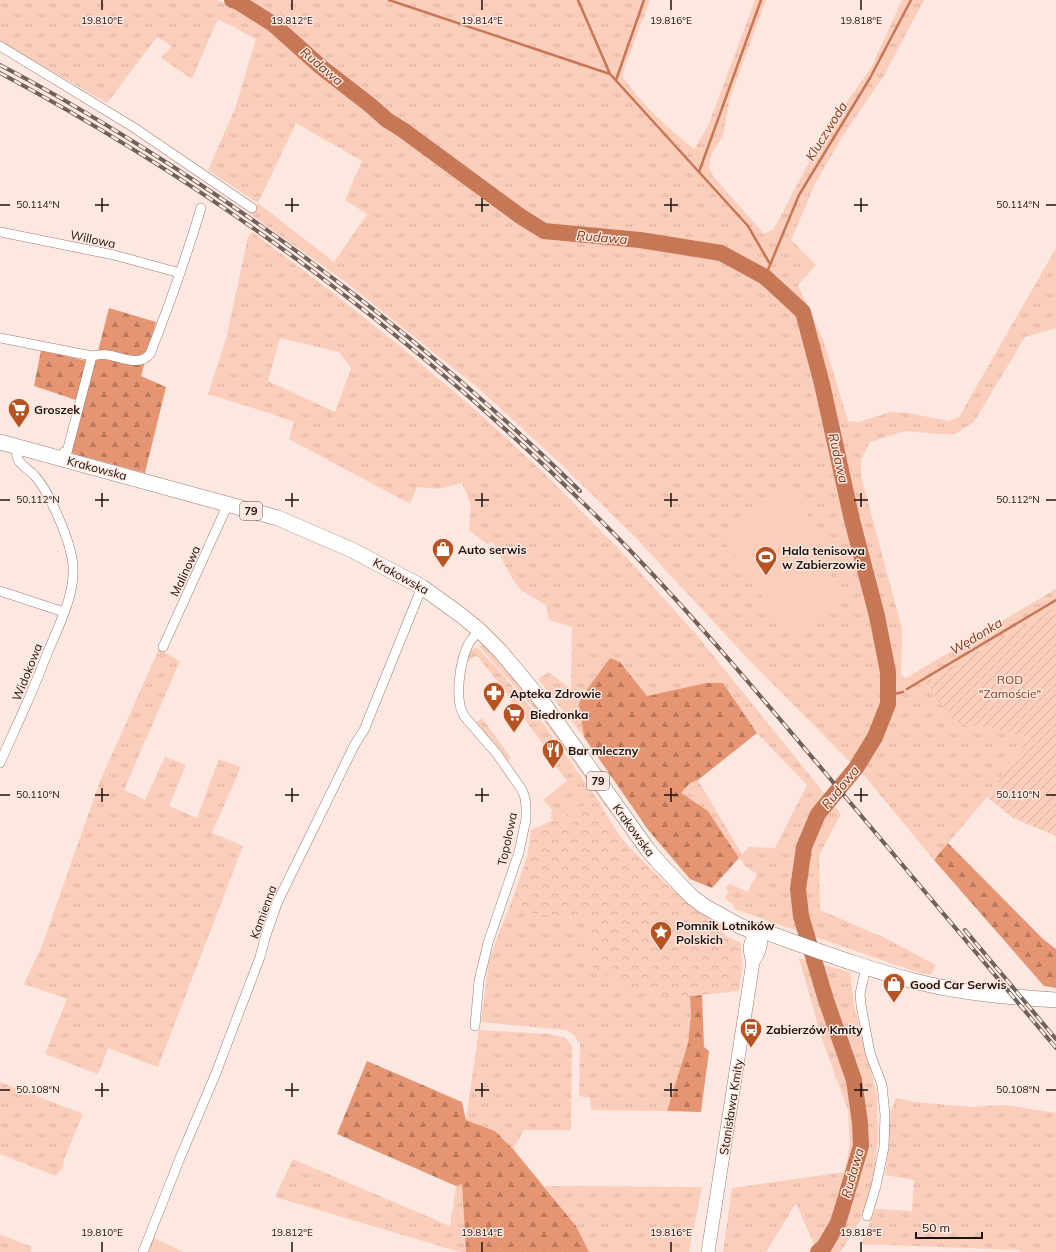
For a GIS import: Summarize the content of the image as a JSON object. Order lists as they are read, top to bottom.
{
  "streets": {
    "main road": ["Krakowska", "79", "Stanisława Kmity"],
    "street": [
      "Willowa",
      "Malinowa",
      "Widokowa",
      "Topolowa",
      "Kamienna"
    ]
  },
  "crossings": [
    ["Krakowska", "Malinowa"],
    ["Krakowska", "Widokowa"],
    ["Krakowska", "Topolowa"],
    ["Krakowska", "Kamienna"],
    ["Krakowska", "Stanisława Kmity"]
  ],
  "water": ["Rudawa", "Kluczwoda", "Wędonka"],
  "parks": ["ROD \"Zamoście\""],
  "places": {
    "supermarket": ["Groszek", "Biedronka"],
    "shop": ["Auto serwis", "Good Car Serwis"],
    "sports": ["Hala tenisowa w Zabierzowie"],
    "pharmacy": ["Apteka Zdrowie"],
    "restaurant": ["Bar mleczny"],
    "place": ["Pomnik Lotników Polskich"],
    "bus stop": ["Zabierzów Kmity"]
  },
  "scale_bar": "50 m",
  "coordinates": [
    "19.810°E",
    "19.812°E",
    "19.814°E",
    "19.816°E",
    "19.818°E",
    "50.114°N",
    "50.112°N",
    "50.110°N",
    "50.108°N"
  ]
}
